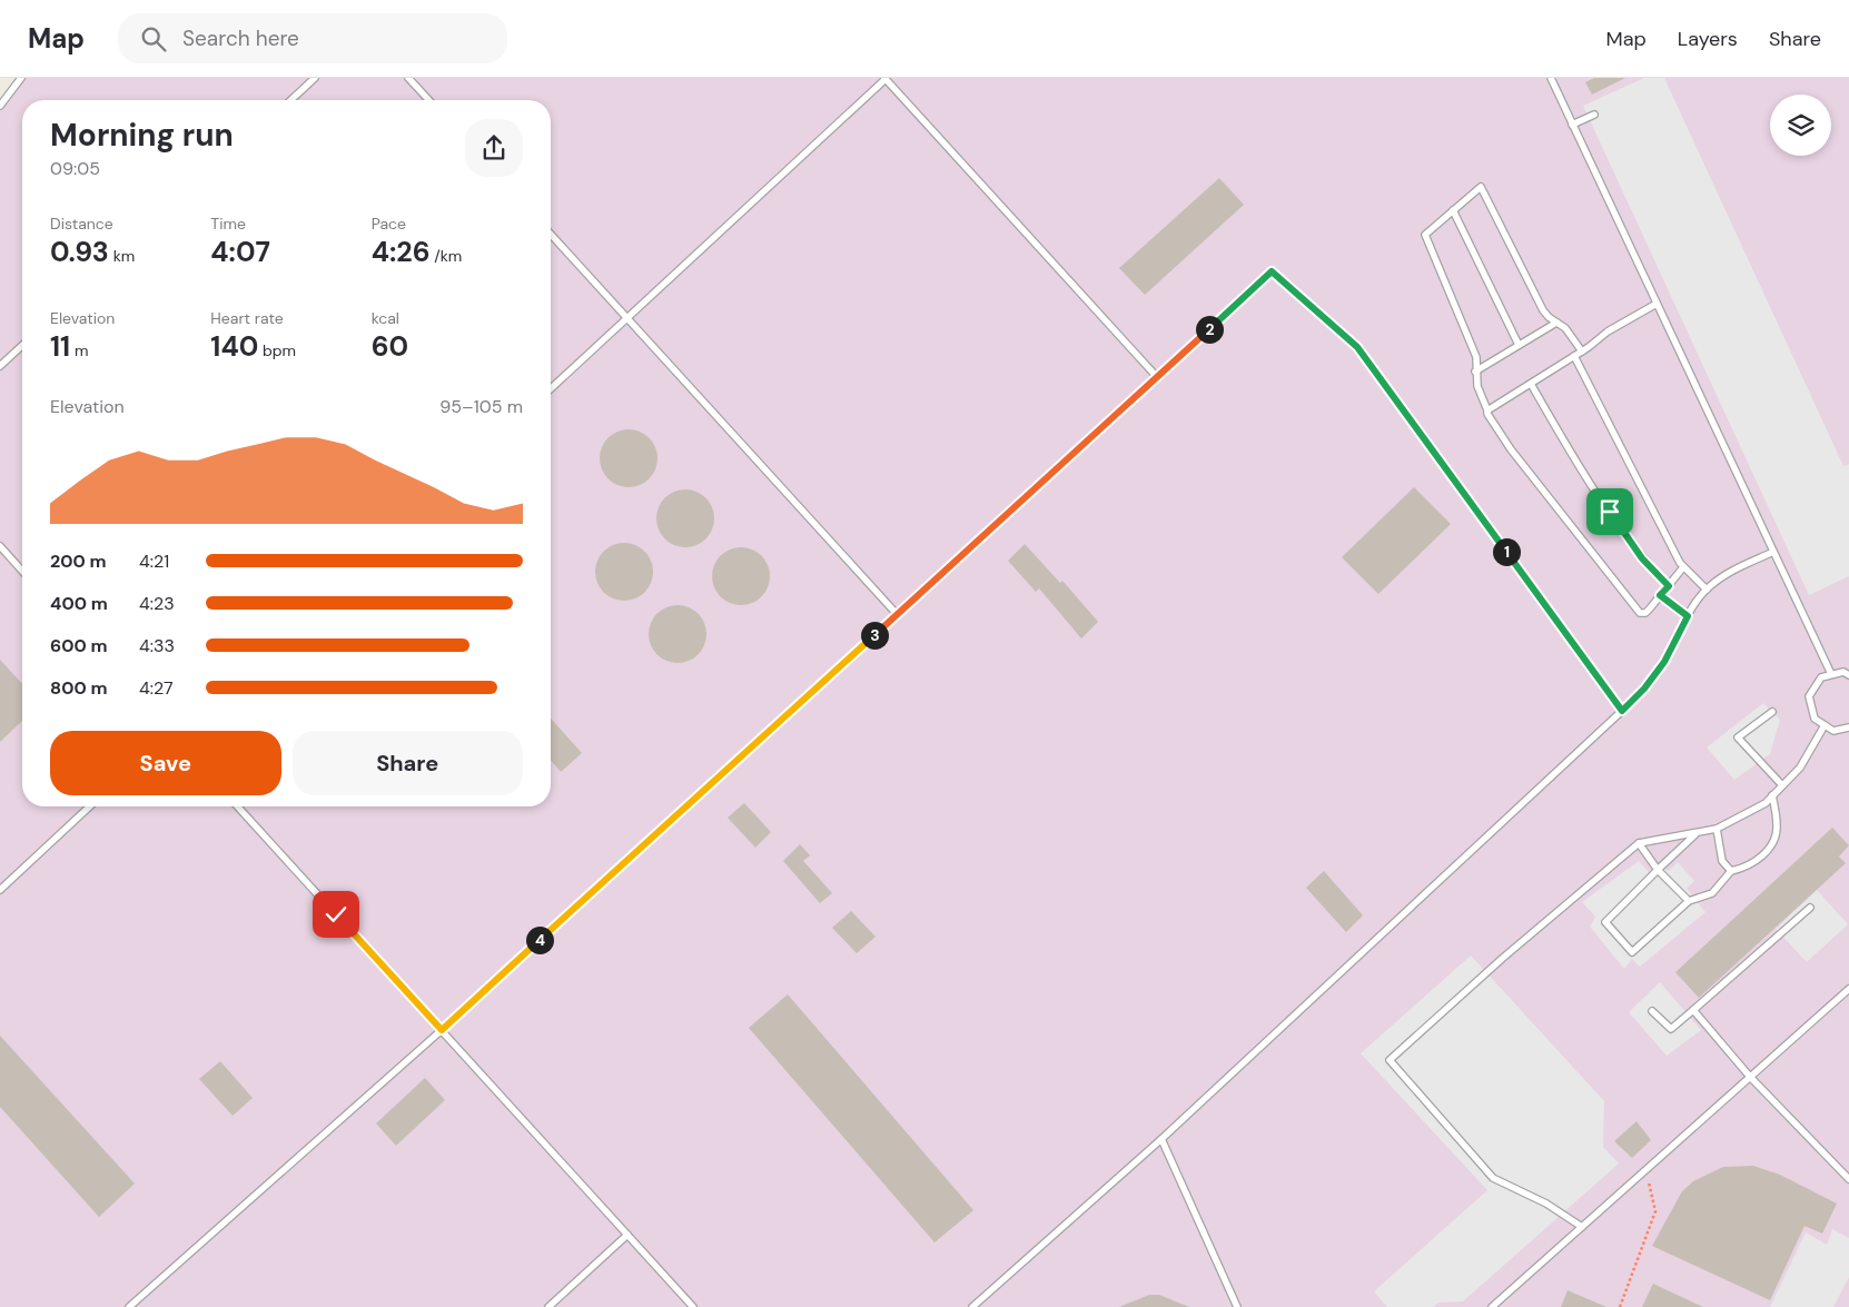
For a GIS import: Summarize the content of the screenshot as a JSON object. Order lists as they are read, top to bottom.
{
  "page": {
    "header": "Map",
    "search": "Search here",
    "nav": ["Map", "Layers", "Share"],
    "heading": ["Morning run", "09:05"],
    "stats": [
      ["Distance", "0.93 km"],
      ["Time", "4:07"],
      ["Pace", "4:26 /km"],
      ["Elevation", "11 m"],
      ["Heart rate", "140 bpm"],
      ["kcal", "60"]
    ],
    "pins": [
      "2",
      "1",
      "3",
      "4"
    ],
    "chart": ["Elevation", "95–105 m"],
    "list": [
      {
        "name": "200 m",
        "note": "4:21"
      },
      {
        "name": "400 m",
        "note": "4:23"
      },
      {
        "name": "600 m",
        "note": "4:33"
      },
      {
        "name": "800 m",
        "note": "4:27"
      }
    ],
    "buttons": ["Save", "Share"]
  }
}
